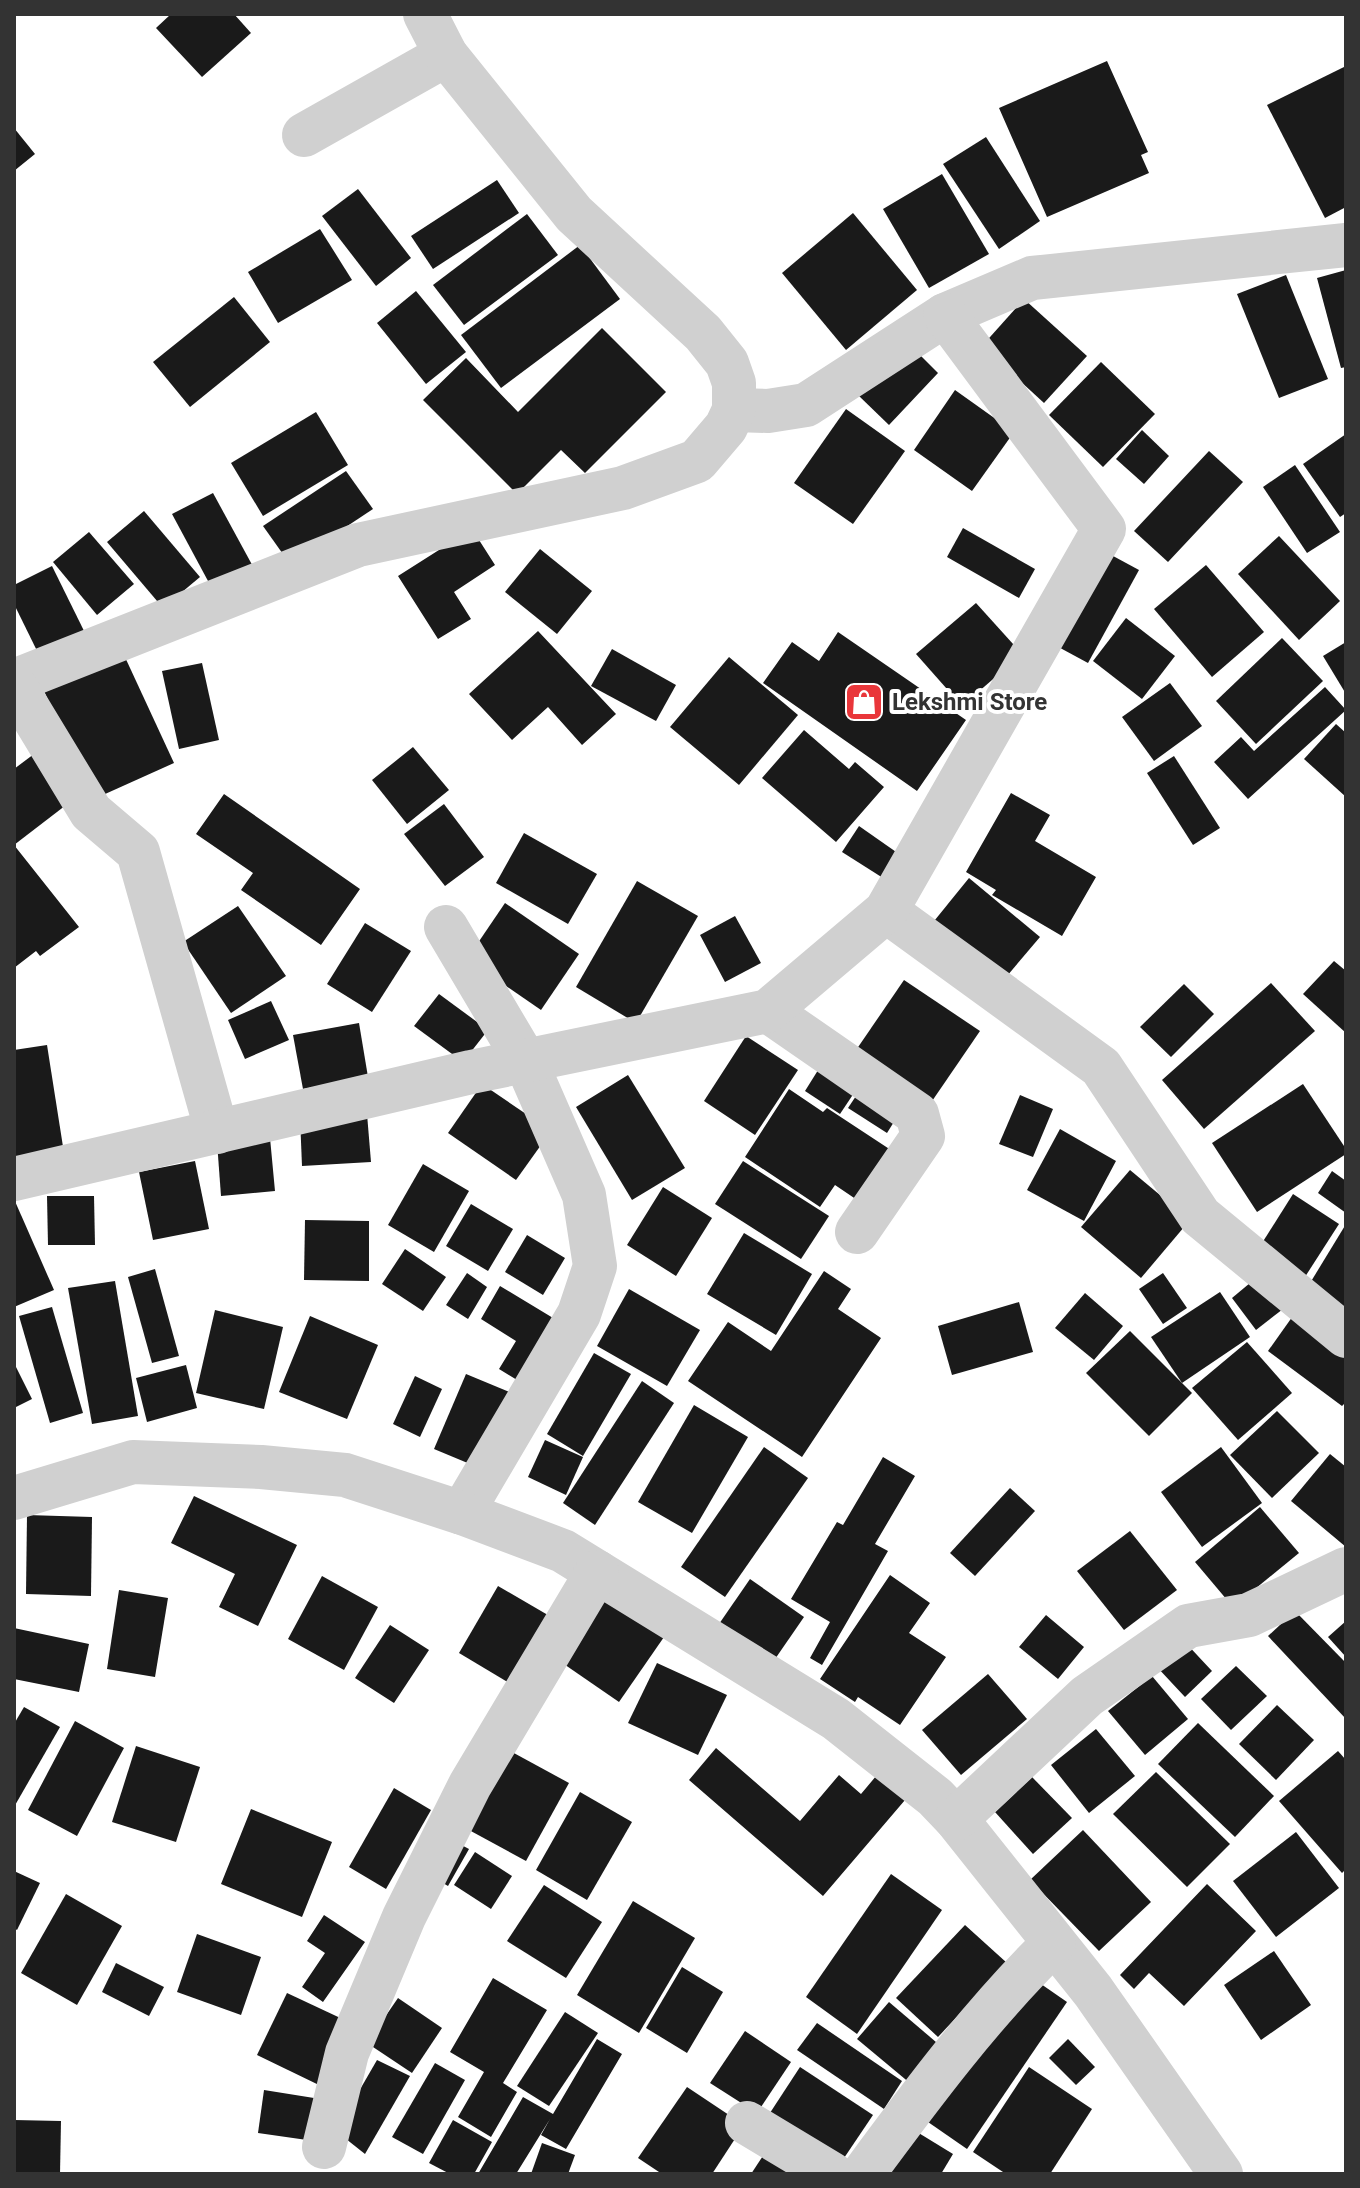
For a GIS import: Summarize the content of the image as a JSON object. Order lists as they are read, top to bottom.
{
  "places": {
    "shop": ["Lekshmi Store"]
  }
}
